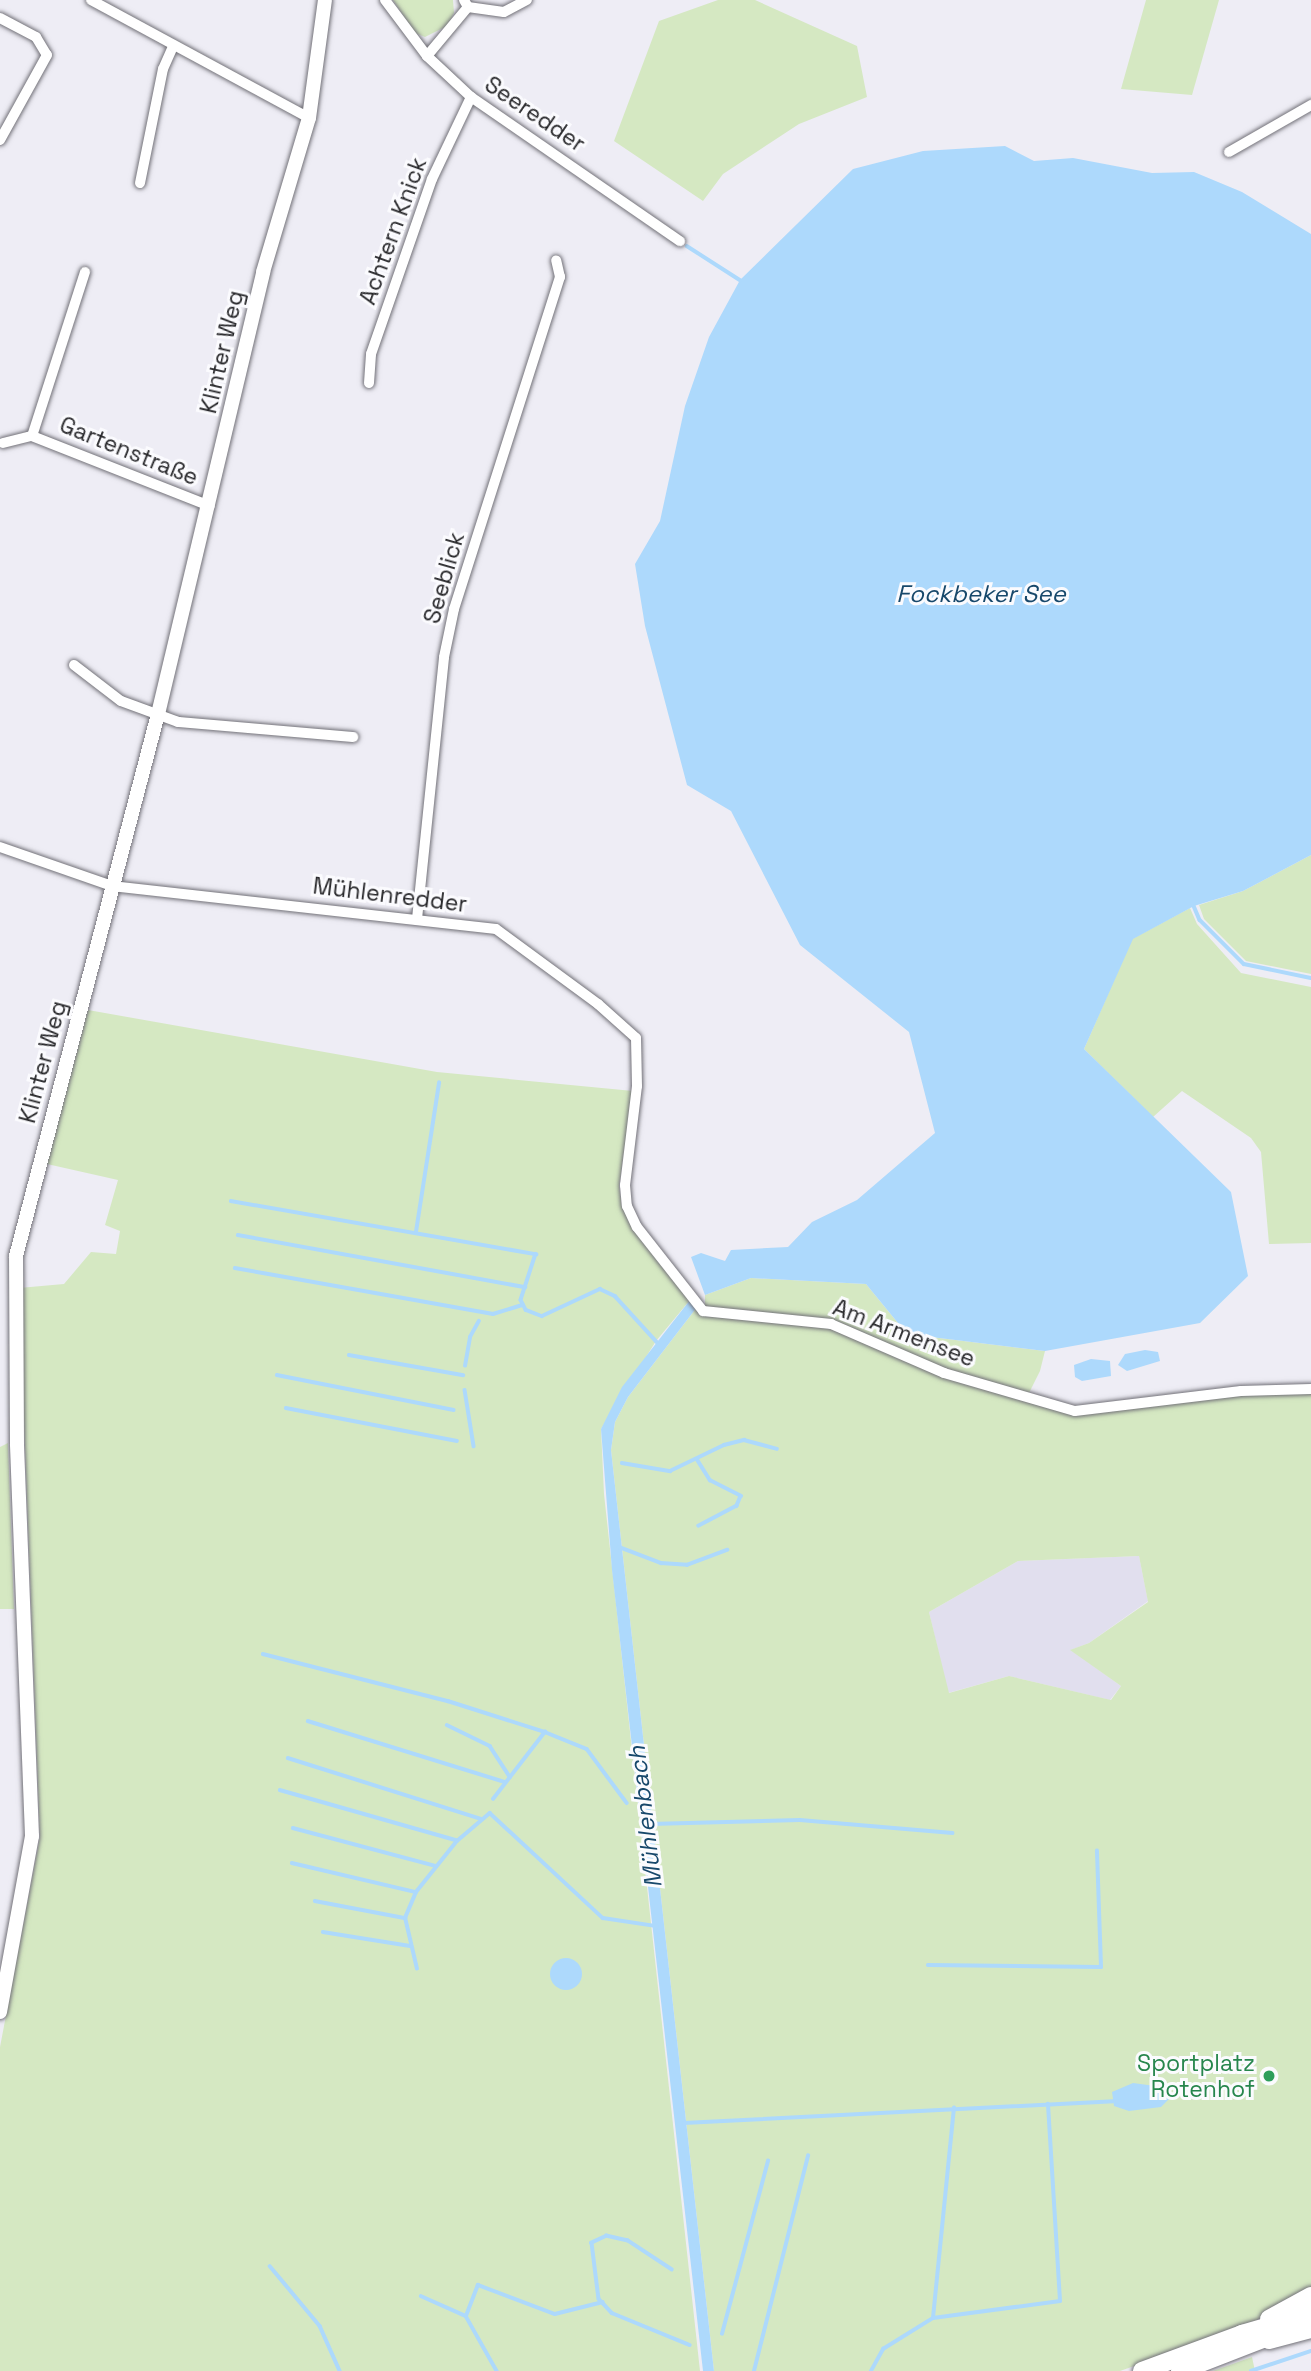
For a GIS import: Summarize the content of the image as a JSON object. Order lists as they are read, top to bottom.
{
  "streets": {
    "street": [
      "Seeredder",
      "Achtern Knick",
      "Klinter Weg",
      "Gartenstraße",
      "Seeblick",
      "Mühlenredder",
      "Am Armensee"
    ]
  },
  "crossings": [
    ["Seeredder", "Achtern Knick"],
    ["Klinter Weg", "Gartenstraße"],
    ["Klinter Weg", "Mühlenredder"],
    ["Seeblick", "Mühlenredder"],
    ["Mühlenredder", "Am Armensee"]
  ],
  "water": ["Fockbeker See", "Mühlenbach"],
  "places": ["Sportplatz Rotenhof"]
}
